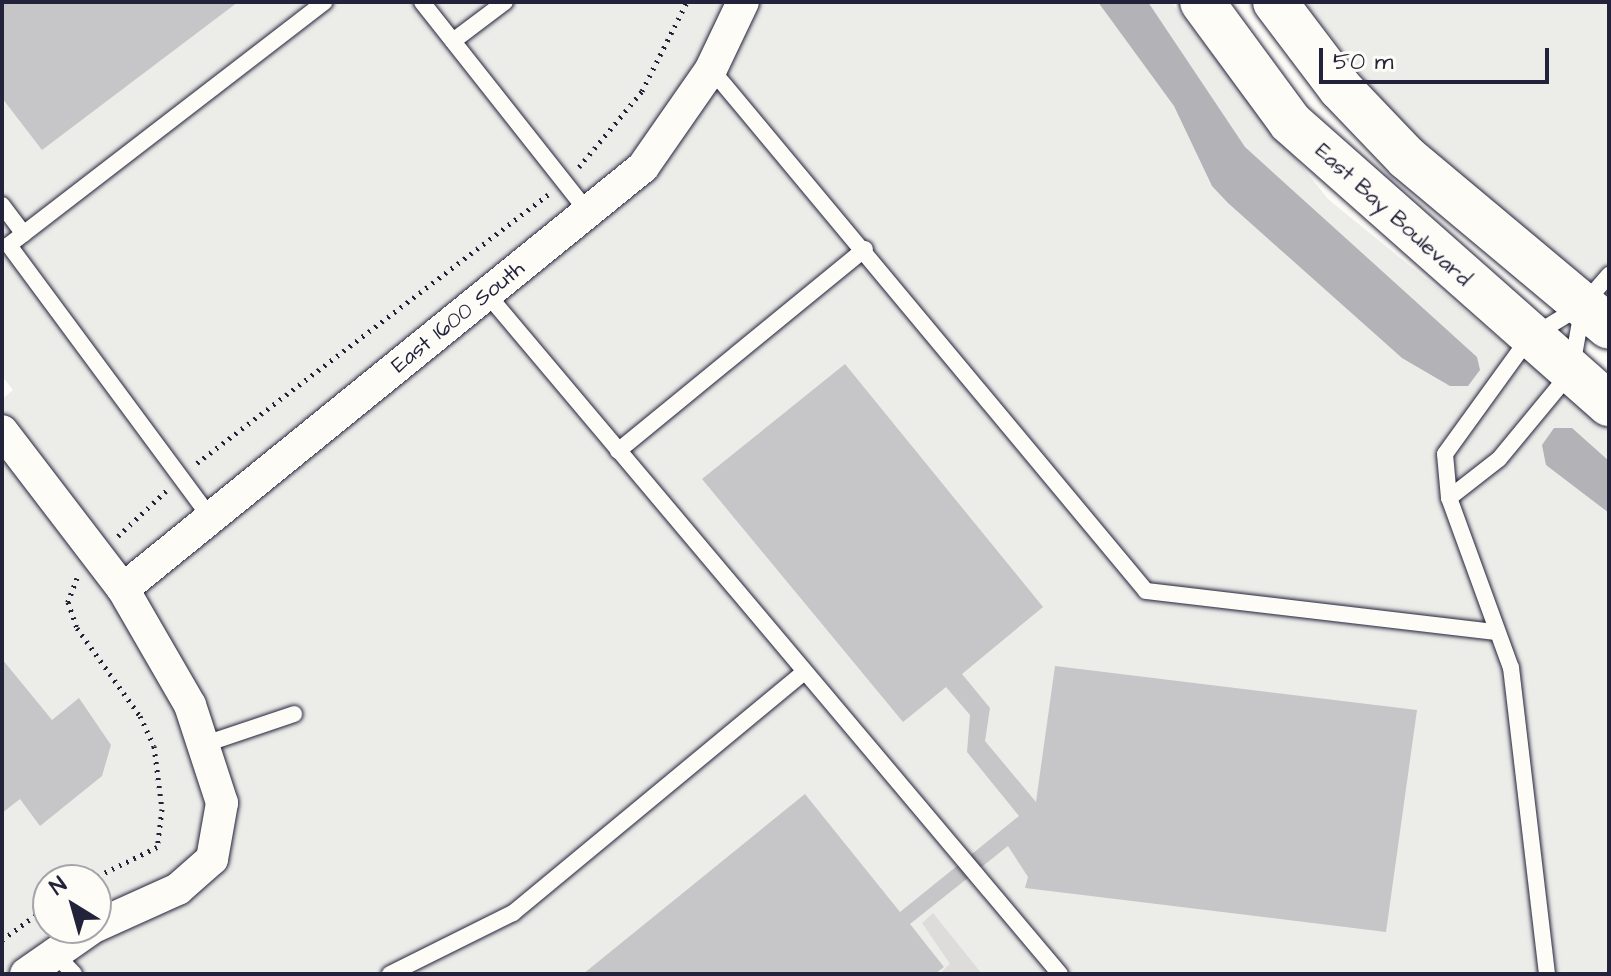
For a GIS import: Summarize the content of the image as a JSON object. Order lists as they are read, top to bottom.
{
  "streets": {
    "street": ["East Bay Boulevard", "East 1600 South"]
  },
  "scale_bar": "50 m",
  "north": "top left"
}
